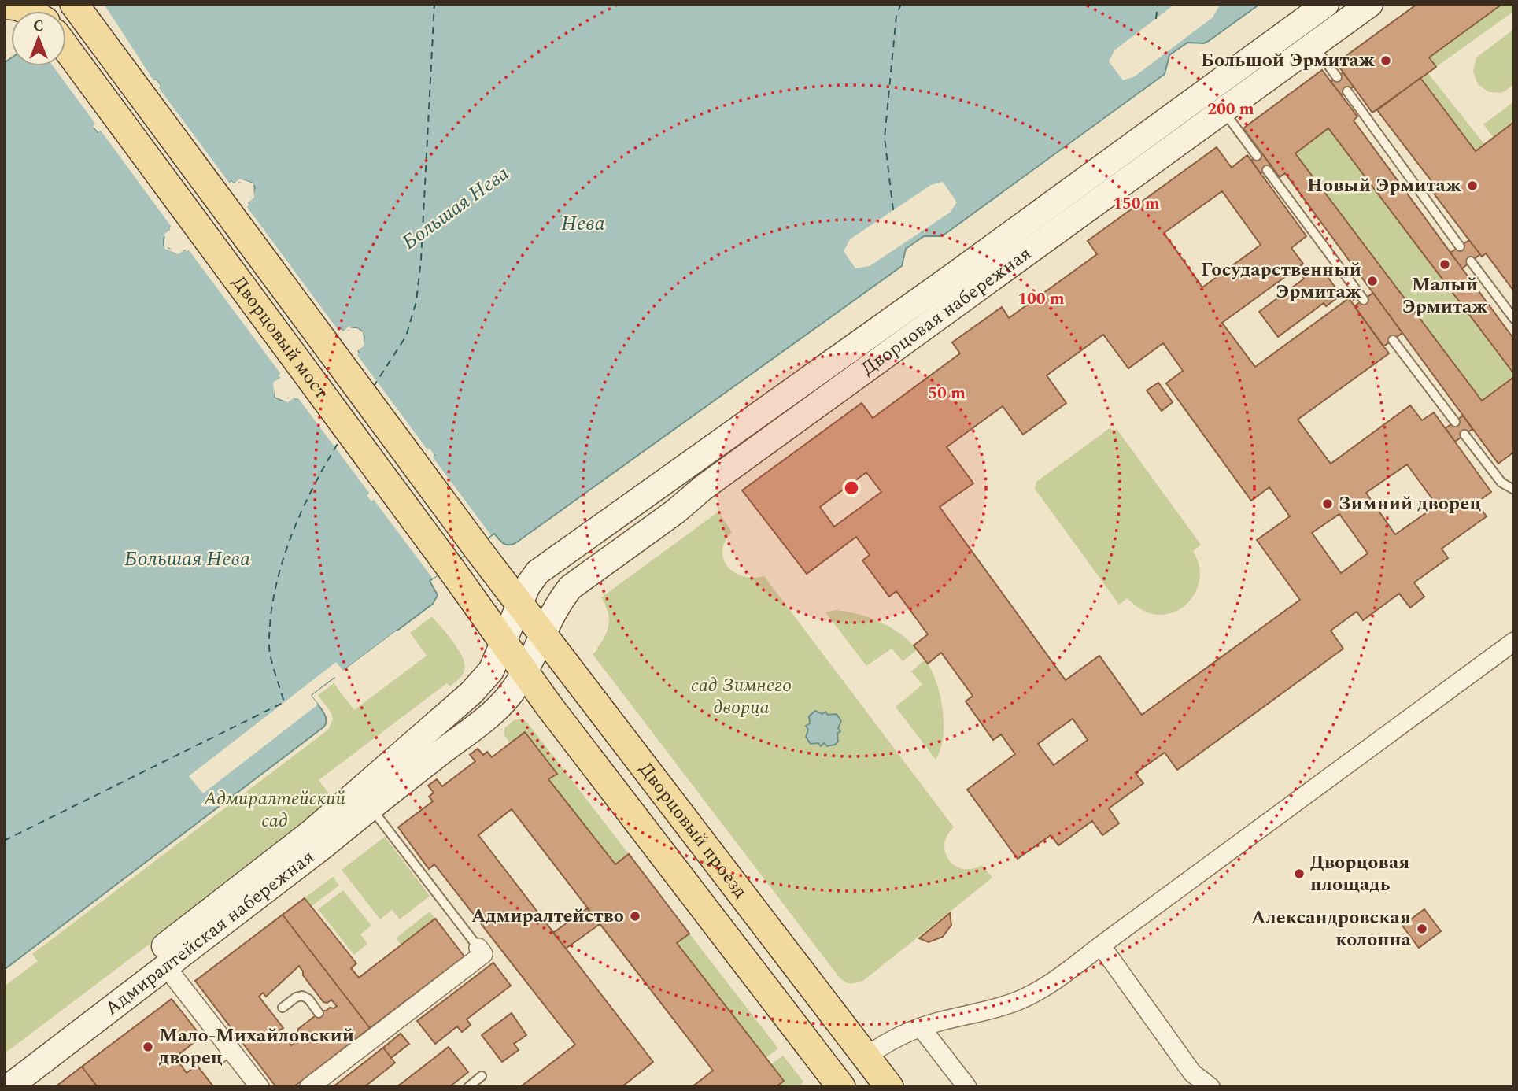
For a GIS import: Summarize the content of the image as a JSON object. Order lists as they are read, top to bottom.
{
  "streets": {
    "main road": [
      "Дворцовая набережная",
      "Дворцовый мост",
      "Дворцовый проезд",
      "Адмиралтейская набережная"
    ]
  },
  "crossings": [
    ["Дворцовая набережная", "Дворцовый мост"],
    ["Дворцовая набережная", "Дворцовый проезд"],
    ["Дворцовая набережная", "Адмиралтейская набережная"],
    ["Дворцовый мост", "Дворцовый проезд"],
    ["Дворцовый мост", "Адмиралтейская набережная"],
    ["Дворцовый проезд", "Адмиралтейская набережная"]
  ],
  "water": ["Большая Нева", "Нева"],
  "parks": ["сад Зимнего дворца", "Адмиралтейский сад"],
  "places": [
    "Большой Эрмитаж",
    "Новый Эрмитаж",
    "Малый Эрмитаж",
    "Государственный Эрмитаж",
    "Зимний дворец",
    "Дворцовая площадь",
    "Адмиралтейство",
    "Александровская колонна",
    "Мало-Михайловский дворец"
  ],
  "north": "top",
  "rings": [
    "200 m",
    "150 m",
    "100 m",
    "50 m"
  ]
}
